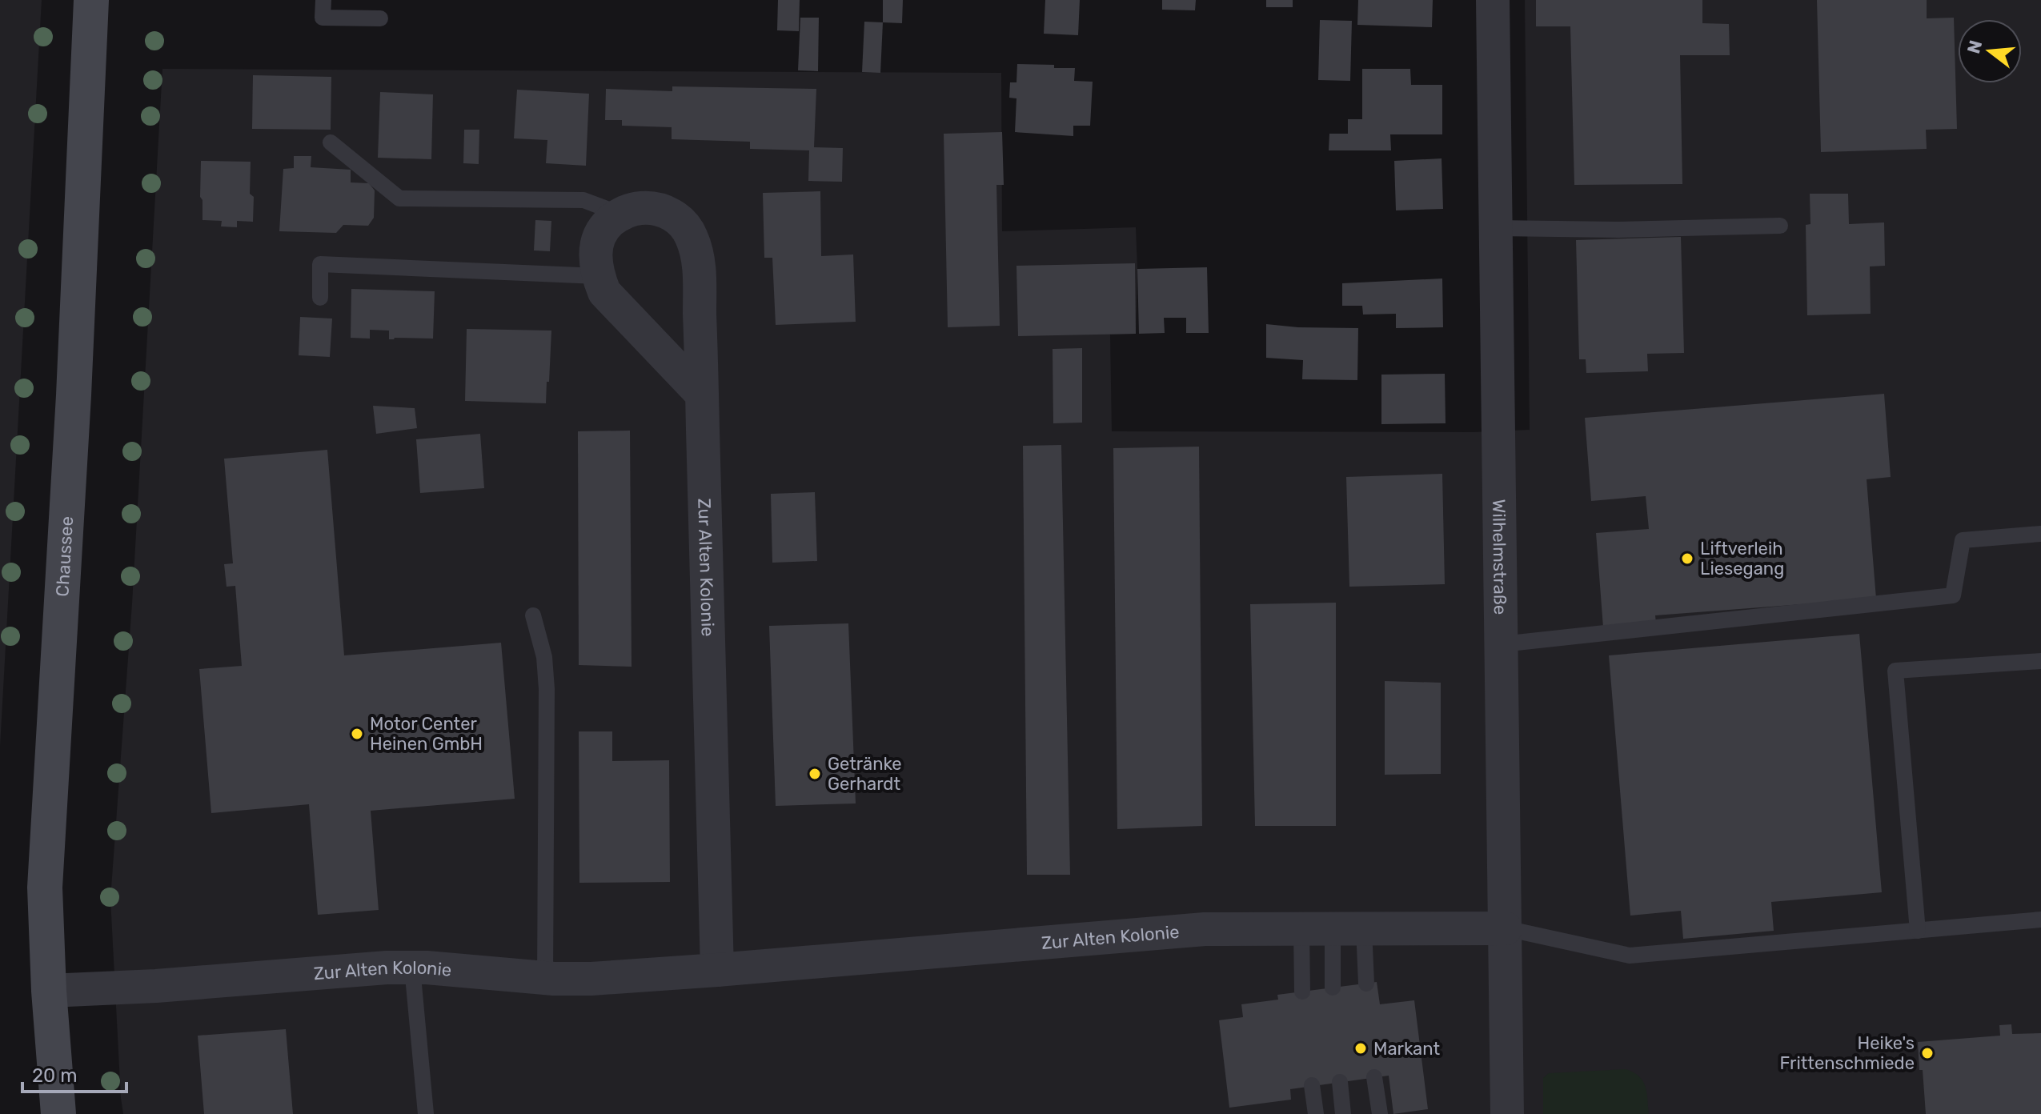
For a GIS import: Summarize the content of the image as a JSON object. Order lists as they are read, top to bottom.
{
  "streets": {
    "main road": ["Chaussee"],
    "street": ["Wilhelmstraße", "Zur Alten Kolonie"]
  },
  "crossings": [
    ["Chaussee", "Zur Alten Kolonie"],
    ["Wilhelmstraße", "Zur Alten Kolonie"]
  ],
  "places": [
    "Liftverleih Liesegang",
    "Motor Center Heinen GmbH",
    "Getränke Gerhardt",
    "Markant",
    "Heike's Frittenschmiede"
  ],
  "scale_bar": "20 m",
  "north": "left"
}
